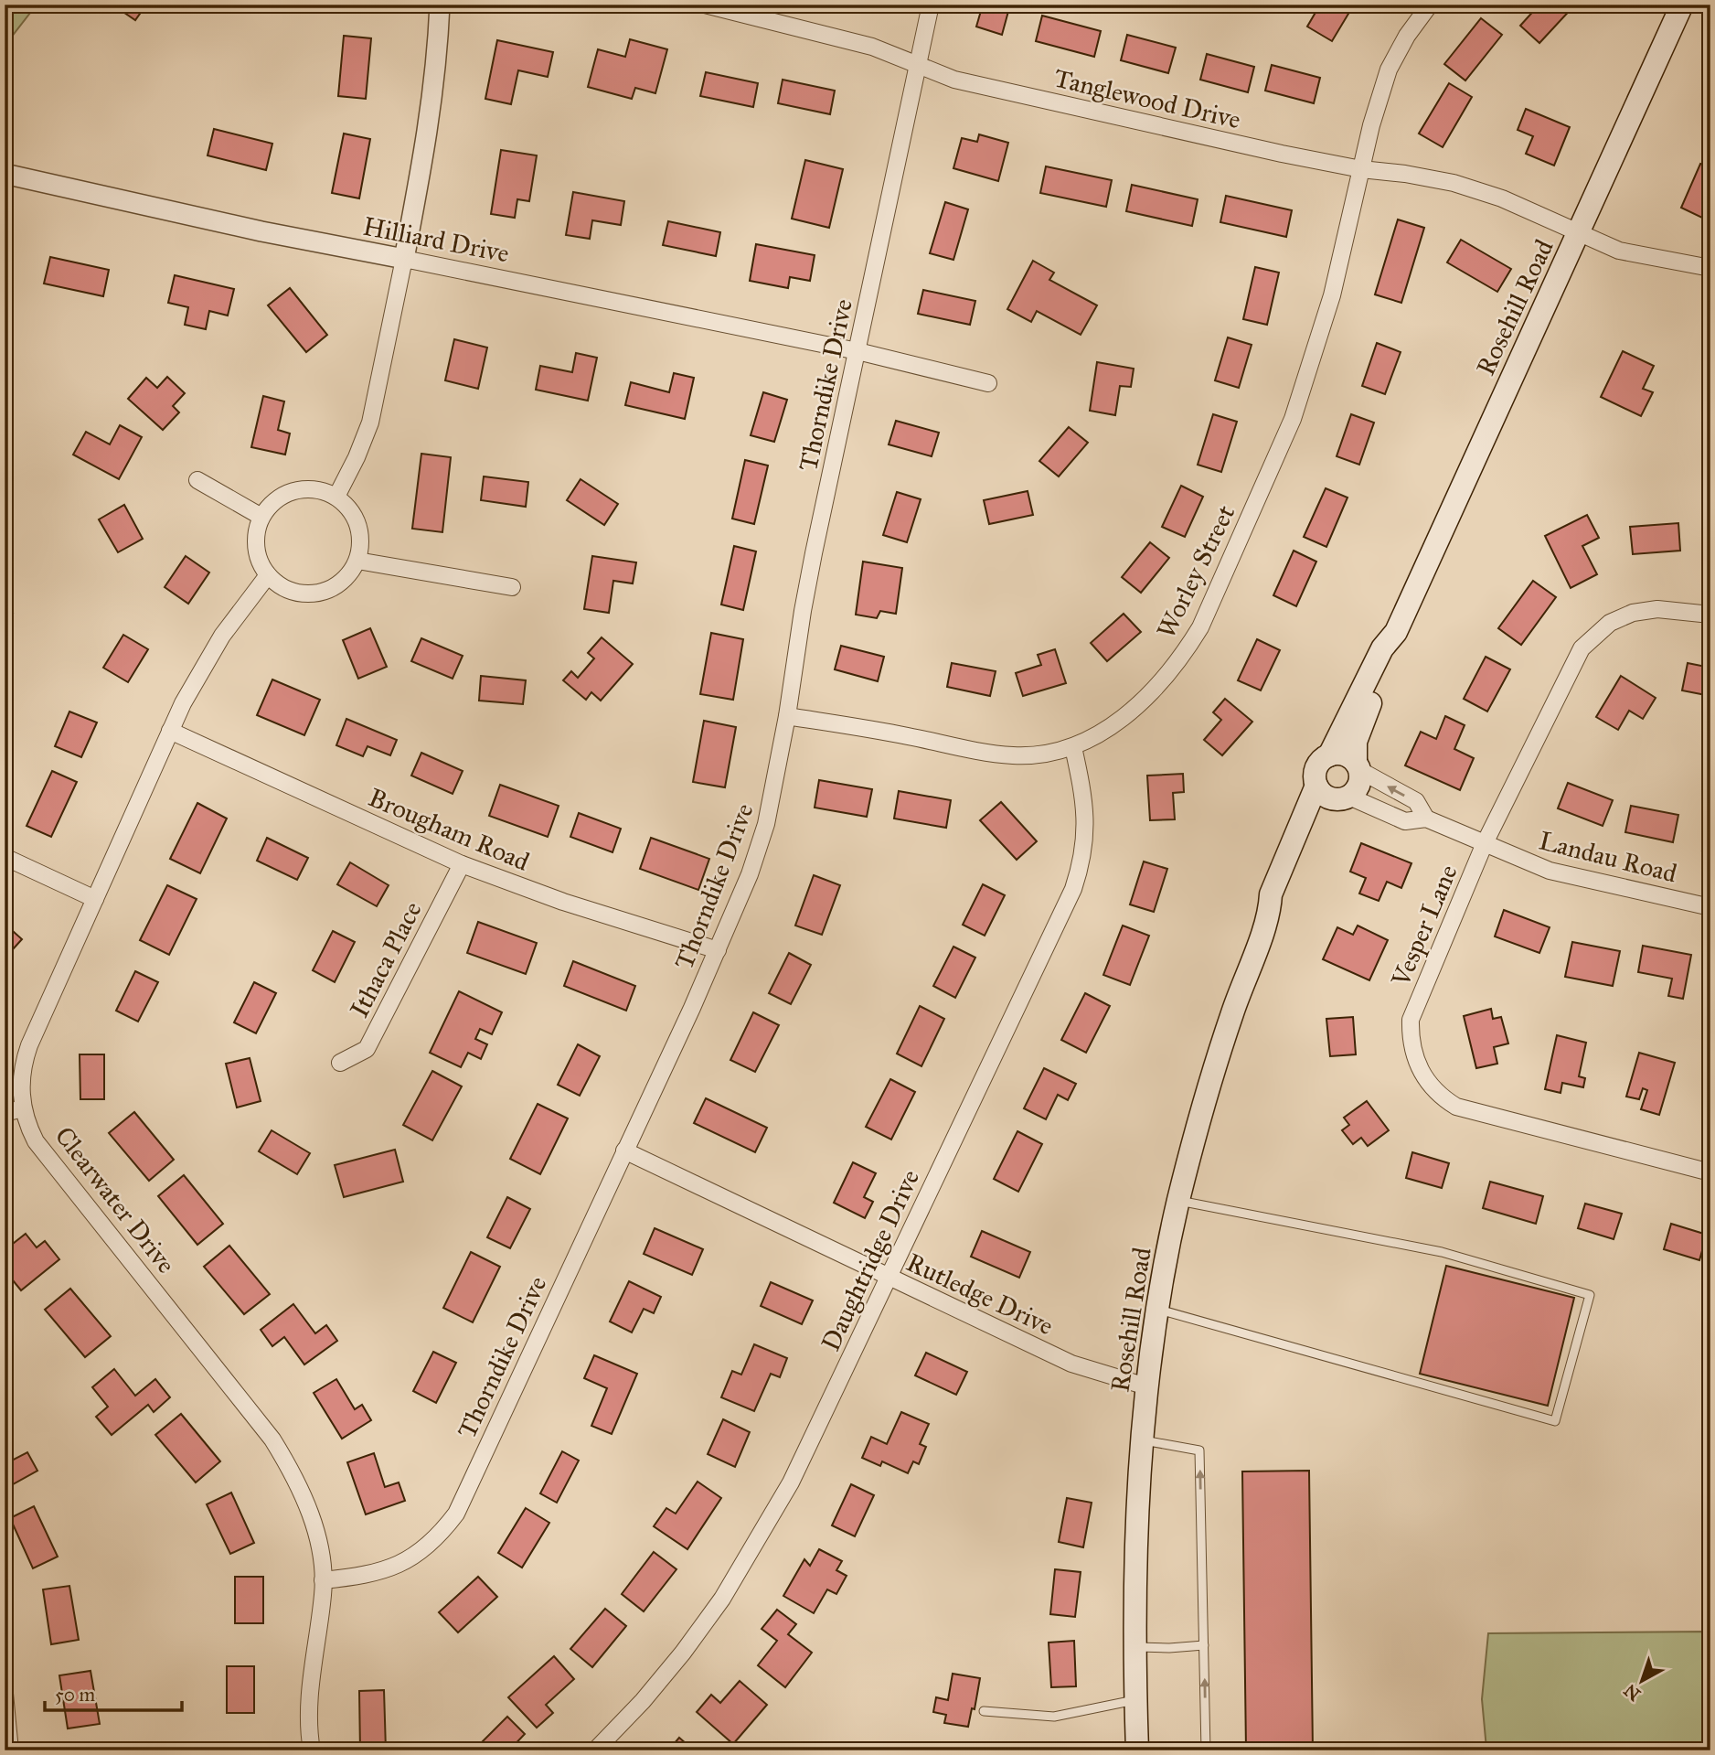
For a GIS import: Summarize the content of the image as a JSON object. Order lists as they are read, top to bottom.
{
  "streets": {
    "main road": ["Rosehill Road"],
    "street": [
      "Tanglewood Drive",
      "Hilliard Drive",
      "Thorndike Drive",
      "Worley Street",
      "Brougham Road",
      "Landau Road",
      "Vesper Lane",
      "Ithaca Place",
      "Clearwater Drive",
      "Daughtridge Drive",
      "Rutledge Drive"
    ]
  },
  "crossings": [
    ["Tanglewood Drive", "Rosehill Road"],
    ["Tanglewood Drive", "Thorndike Drive"],
    ["Tanglewood Drive", "Worley Street"],
    ["Hilliard Drive", "Thorndike Drive"],
    ["Rosehill Road", "Landau Road"],
    ["Rosehill Road", "Rutledge Drive"],
    ["Thorndike Drive", "Worley Street"],
    ["Thorndike Drive", "Brougham Road"],
    ["Thorndike Drive", "Clearwater Drive"],
    ["Thorndike Drive", "Rutledge Drive"],
    ["Worley Street", "Daughtridge Drive"],
    ["Brougham Road", "Ithaca Place"],
    ["Brougham Road", "Clearwater Drive"],
    ["Landau Road", "Vesper Lane"],
    ["Daughtridge Drive", "Rutledge Drive"]
  ],
  "scale_bar": "50 m",
  "north": "bottom left"
}
